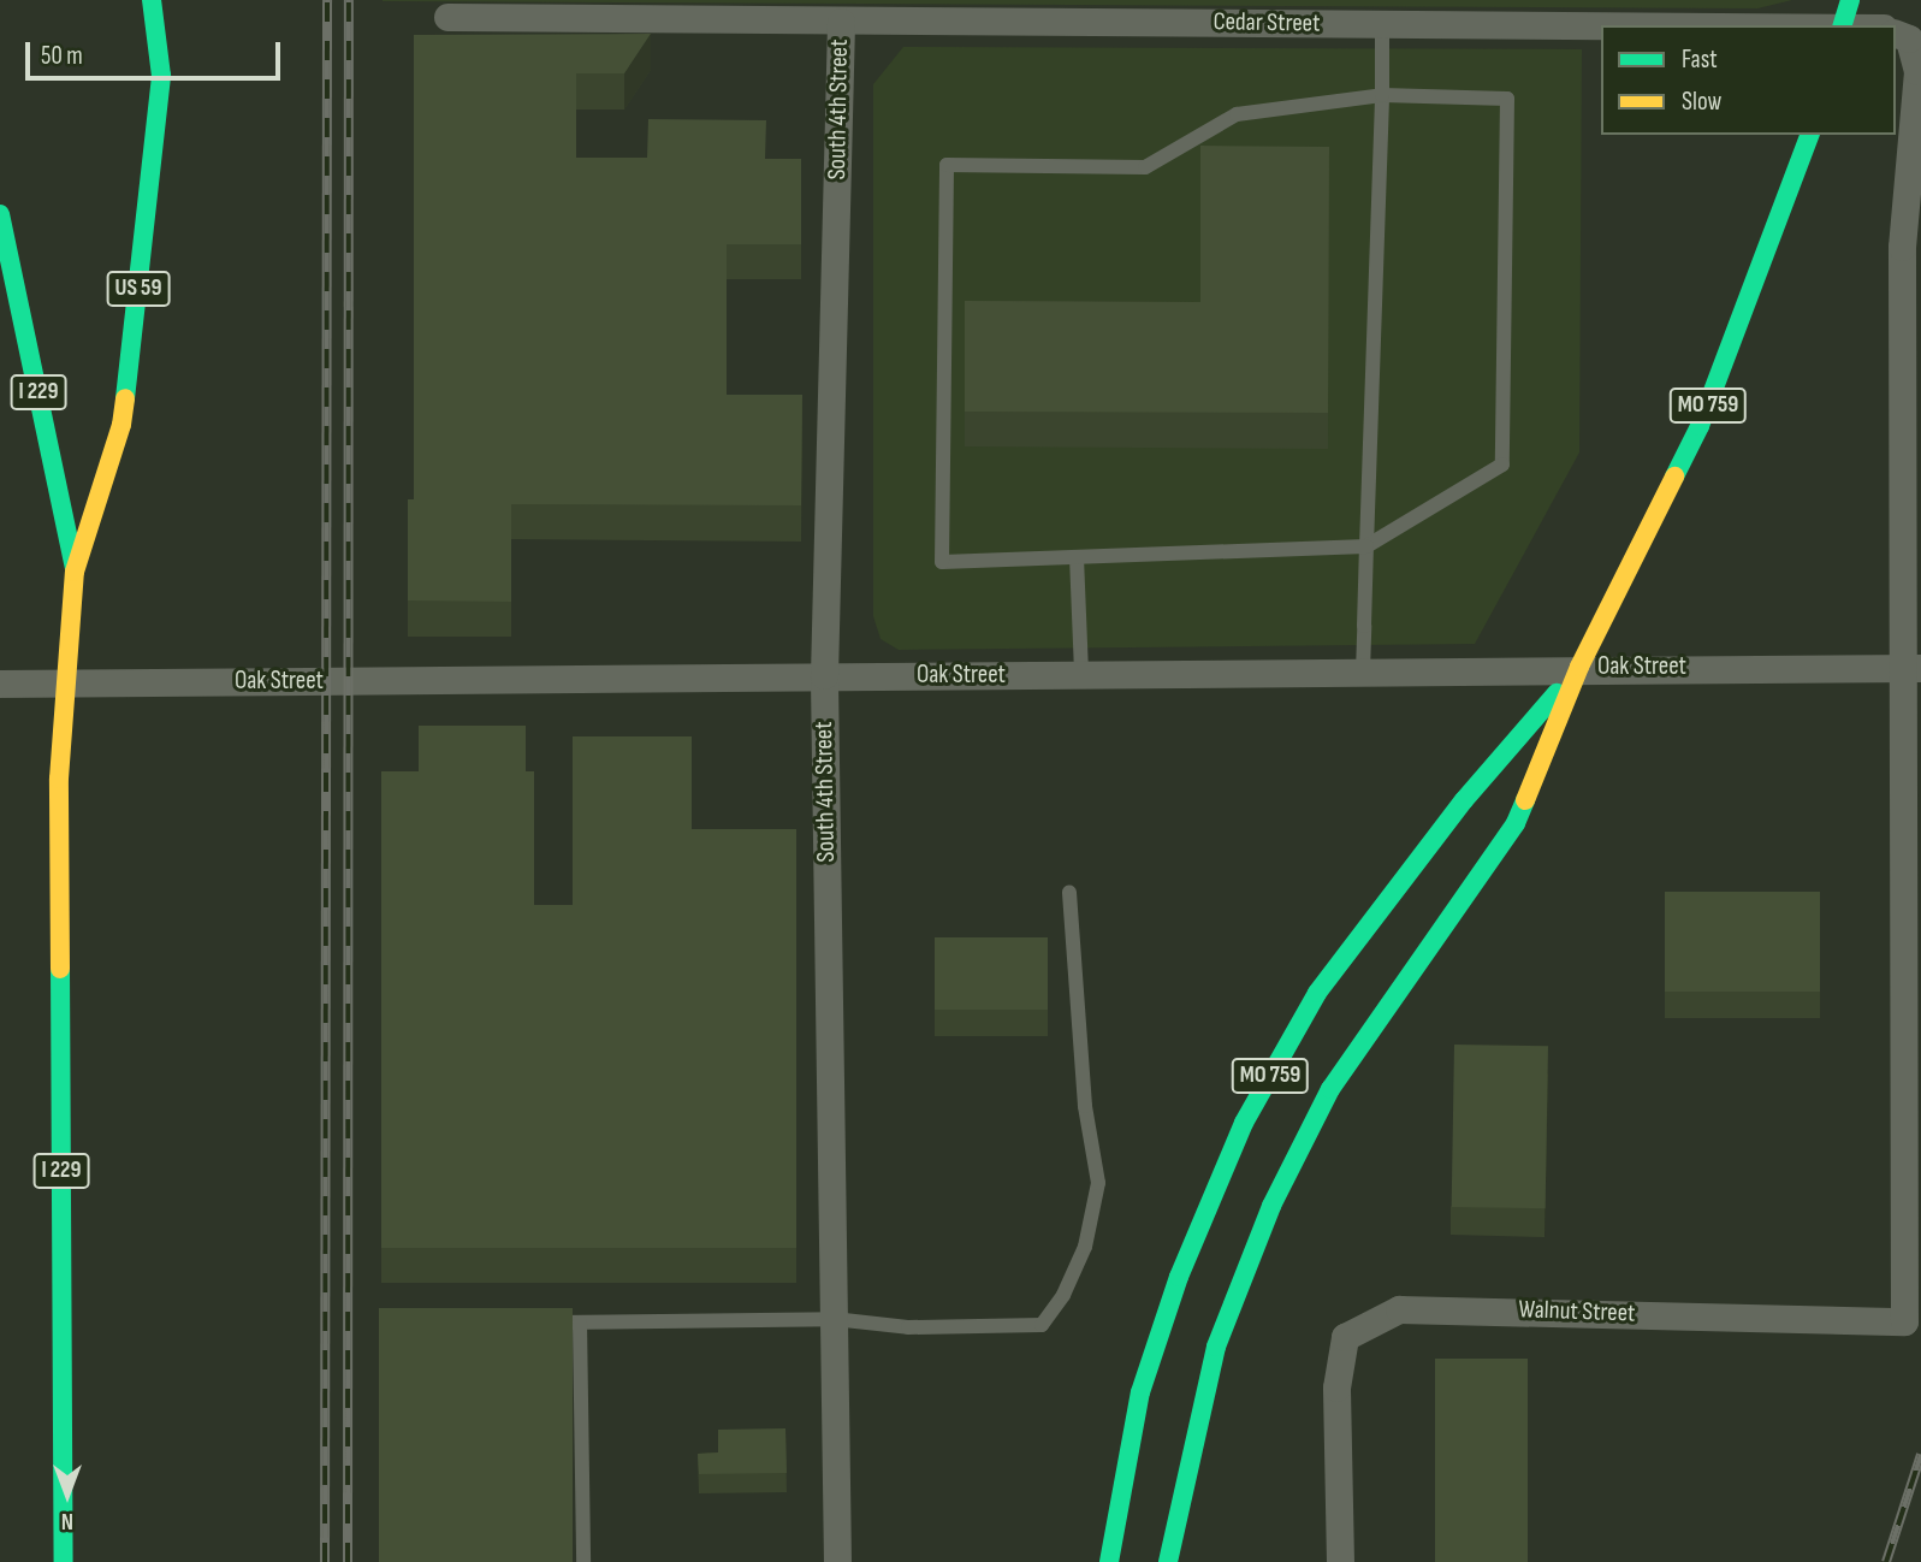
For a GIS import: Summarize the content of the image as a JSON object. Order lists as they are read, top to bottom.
{
  "streets": {
    "main road": ["US 59", "I 229", "MO 759"],
    "street": [
      "Cedar Street",
      "South 4th Street",
      "Oak Street",
      "Walnut Street"
    ]
  },
  "crossings": [
    ["Cedar Street", "South 4th Street"],
    ["South 4th Street", "Oak Street"],
    ["US 59", "I 229"],
    ["MO 759", "Oak Street"]
  ],
  "legend": ["Fast", "Slow"],
  "scale_bar": "50 m",
  "north": "bottom"
}
